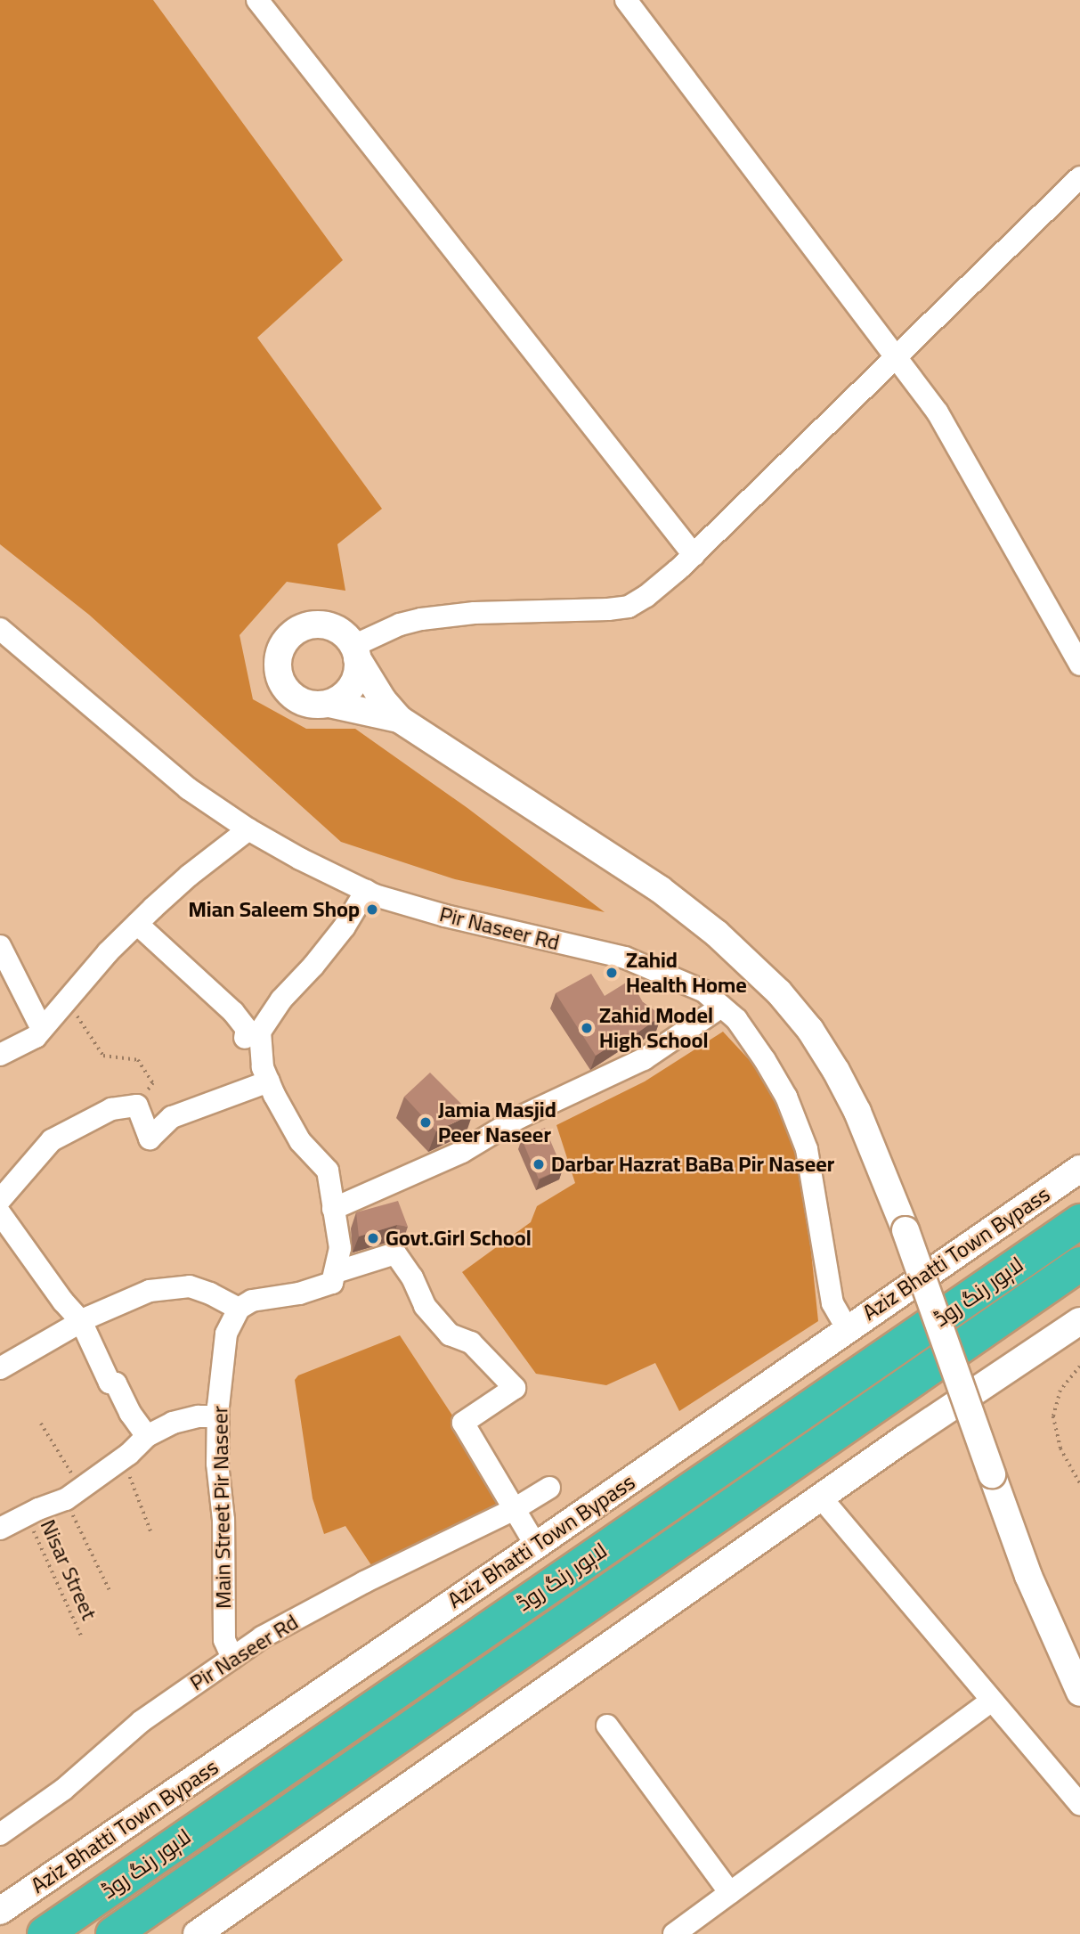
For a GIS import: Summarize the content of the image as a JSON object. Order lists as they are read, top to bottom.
{
  "streets": {
    "highway": ["لاہور رنگ روڈ"],
    "street": ["Pir Naseer Rd", "Aziz Bhatti Town Bypass", "Main Street Pir Naseer"],
    "path": ["Nisar Street"]
  },
  "crossings": [
    ["Pir Naseer Rd", "Aziz Bhatti Town Bypass"],
    ["Pir Naseer Rd", "Main Street Pir Naseer"]
  ],
  "places": [
    "Mian Saleem Shop",
    "Zahid Health Home",
    "Zahid Model High School",
    "Jamia Masjid Peer Naseer",
    "Darbar Hazrat BaBa Pir Naseer",
    "Govt.Girl School"
  ]
}
